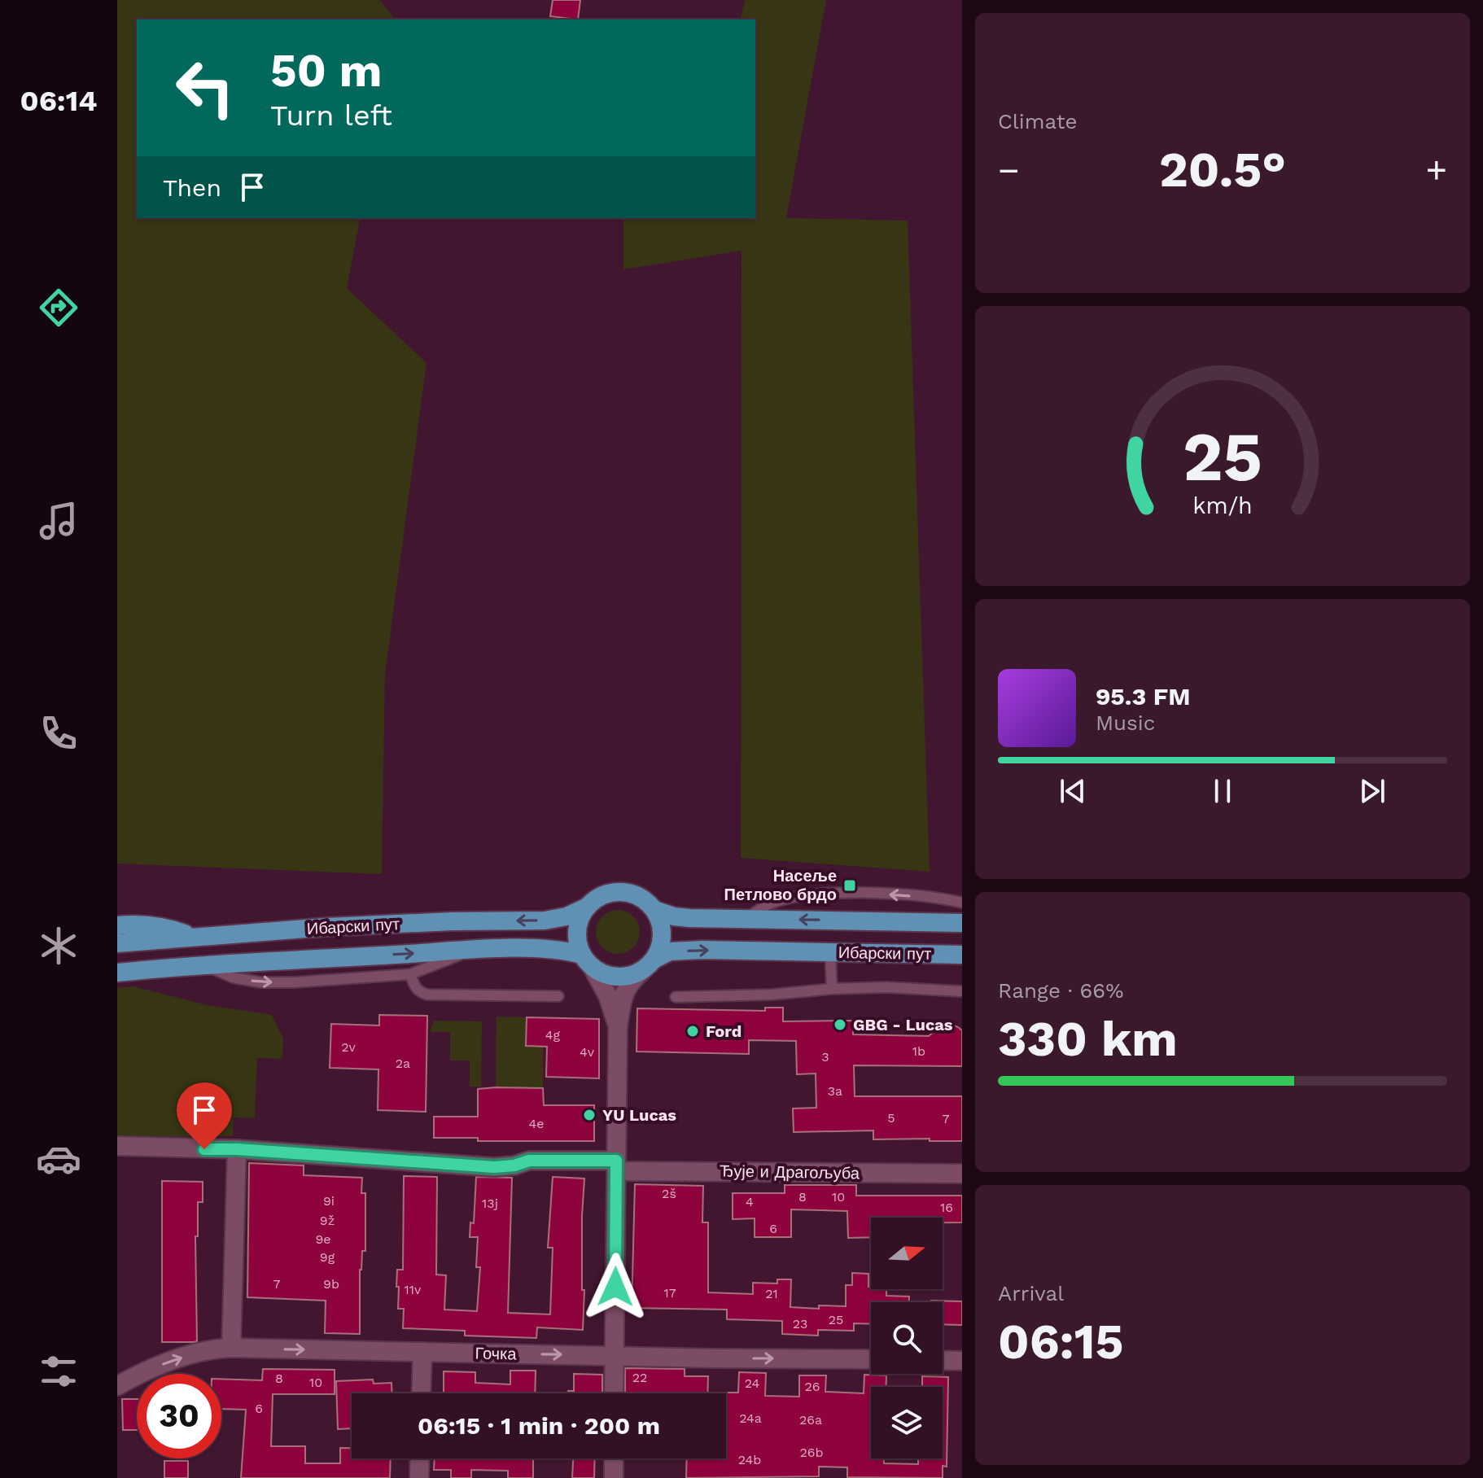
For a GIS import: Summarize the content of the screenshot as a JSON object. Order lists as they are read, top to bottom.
{
  "streets": {
    "main road": ["Ибарски пут"],
    "street": ["Ђује и Драгољуба", "Гочка"]
  },
  "one_way": ["Гочка"],
  "places": {
    "transit": ["Насеље Петлово брдо"],
    "other": ["GBG - Lucas", "Ford", "YU Lucas"]
  },
  "house_numbers": [
    "4g",
    "2v",
    "1b",
    "4v",
    "3",
    "2a",
    "3a",
    "5",
    "7",
    "4e",
    "2š",
    "8",
    "10",
    "9i",
    "4",
    "13j",
    "16",
    "9ž",
    "6",
    "9e",
    "9g",
    "7",
    "9b",
    "11v",
    "17",
    "21",
    "25",
    "23",
    "22",
    "8",
    "10",
    "24",
    "26",
    "6",
    "24a",
    "26a",
    "26b",
    "24b"
  ],
  "north": "right",
  "page": {
    "tabs": "06:14",
    "tile": [
      "Climate",
      ["Range · 66%", "330 km"],
      ["Arrival", "06:15"]
    ],
    "turn": ["50 m", "Turn left"],
    "heat": ["−", "20.5°", "+"],
    "then": "Then",
    "song": ["95.3 FM", "Music"],
    "limit": "30",
    "trip": "06:15 · 1 min · 200 m",
    "gauge": ["25", "km/h"]
  }
}
